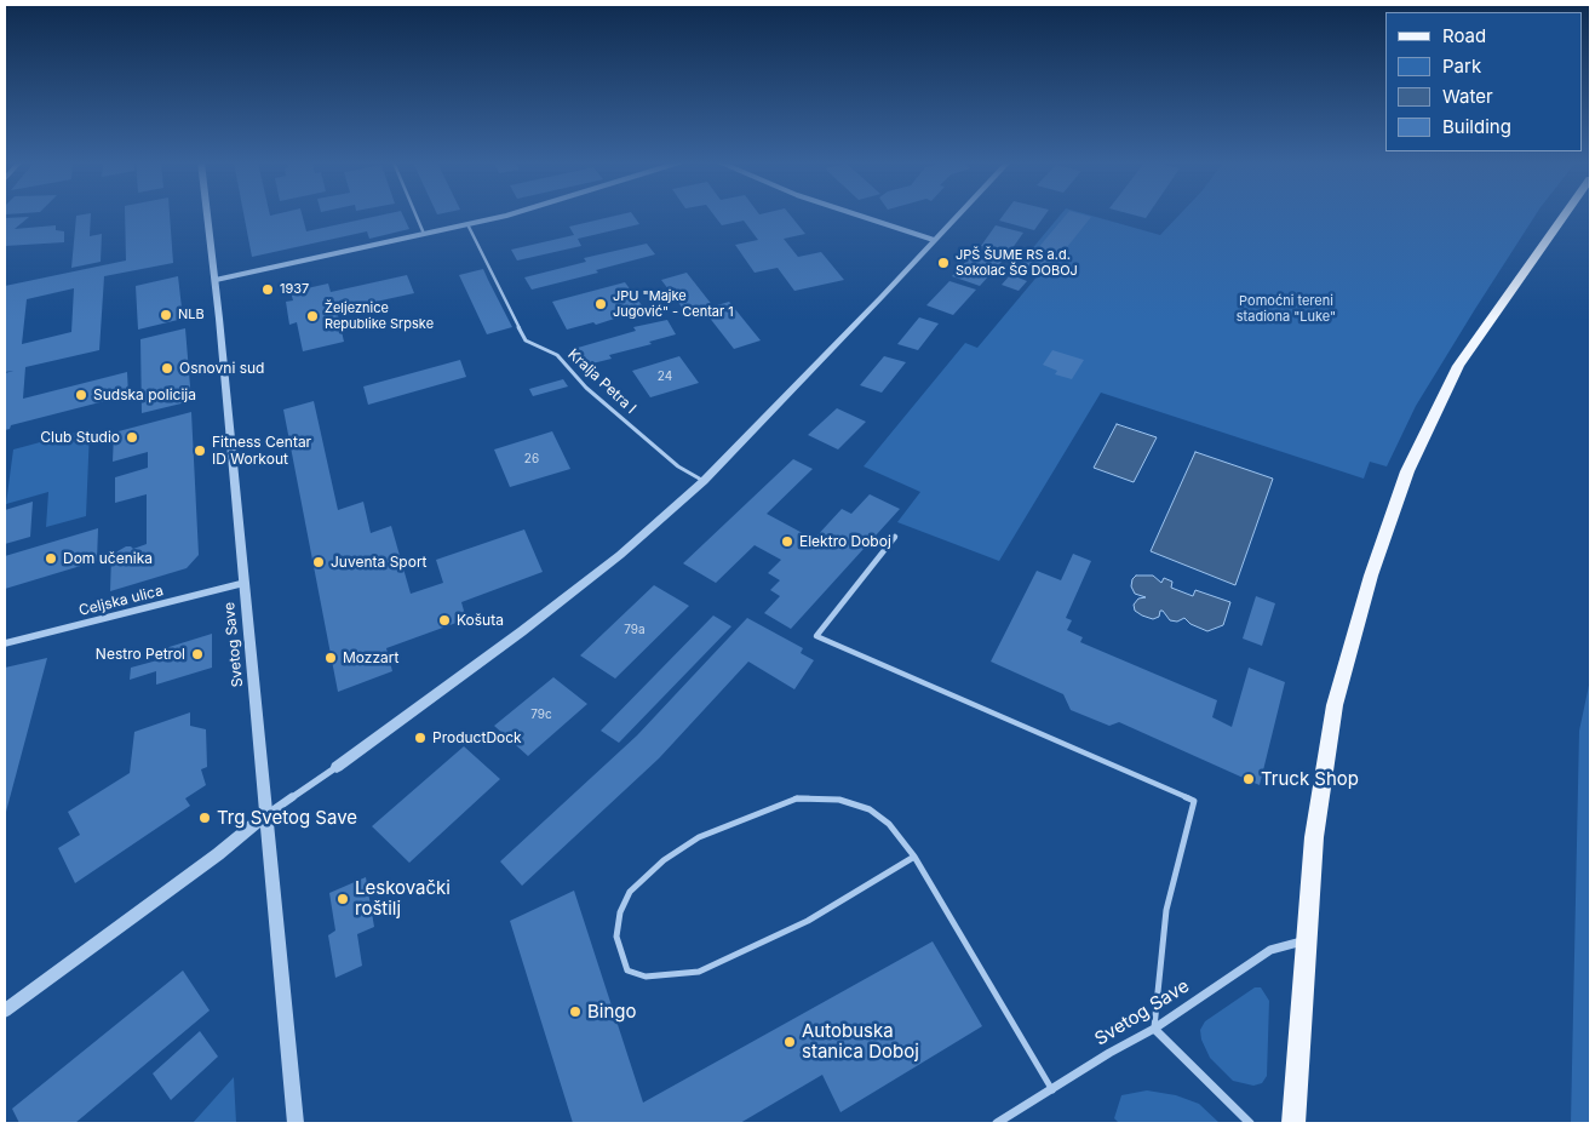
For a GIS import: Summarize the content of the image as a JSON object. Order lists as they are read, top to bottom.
{
  "streets": {
    "street": ["Celjska ulica", "Svetog Save"],
    "lane": ["Kralja Petra I"]
  },
  "crossings": [
    ["Celjska ulica", "Svetog Save"]
  ],
  "parks": ["Pomoćni tereni stadiona \"Luke\""],
  "places": [
    "JPŠ ŠUME RS a.d. Sokolac ŠG DOBOJ",
    "1937",
    "JPU \"Majke Jugović\" - Centar 1",
    "NLB",
    "Željeznice Republike Srpske",
    "Osnovni sud",
    "Sudska policija",
    "Club Studio",
    "Fitness Centar ID Workout",
    "Elektro Doboj",
    "Dom učenika",
    "Juventa Sport",
    "Košuta",
    "Nestro Petrol",
    "Mozzart",
    "ProductDock",
    "Truck Shop",
    "Trg Svetog Save",
    "Leskovački roštilj",
    "Bingo",
    "Autobuska stanica Doboj"
  ],
  "house_numbers": [
    "24",
    "26",
    "79a",
    "79c"
  ],
  "legend": [
    "Road",
    "Park",
    "Water",
    "Building"
  ]
}
